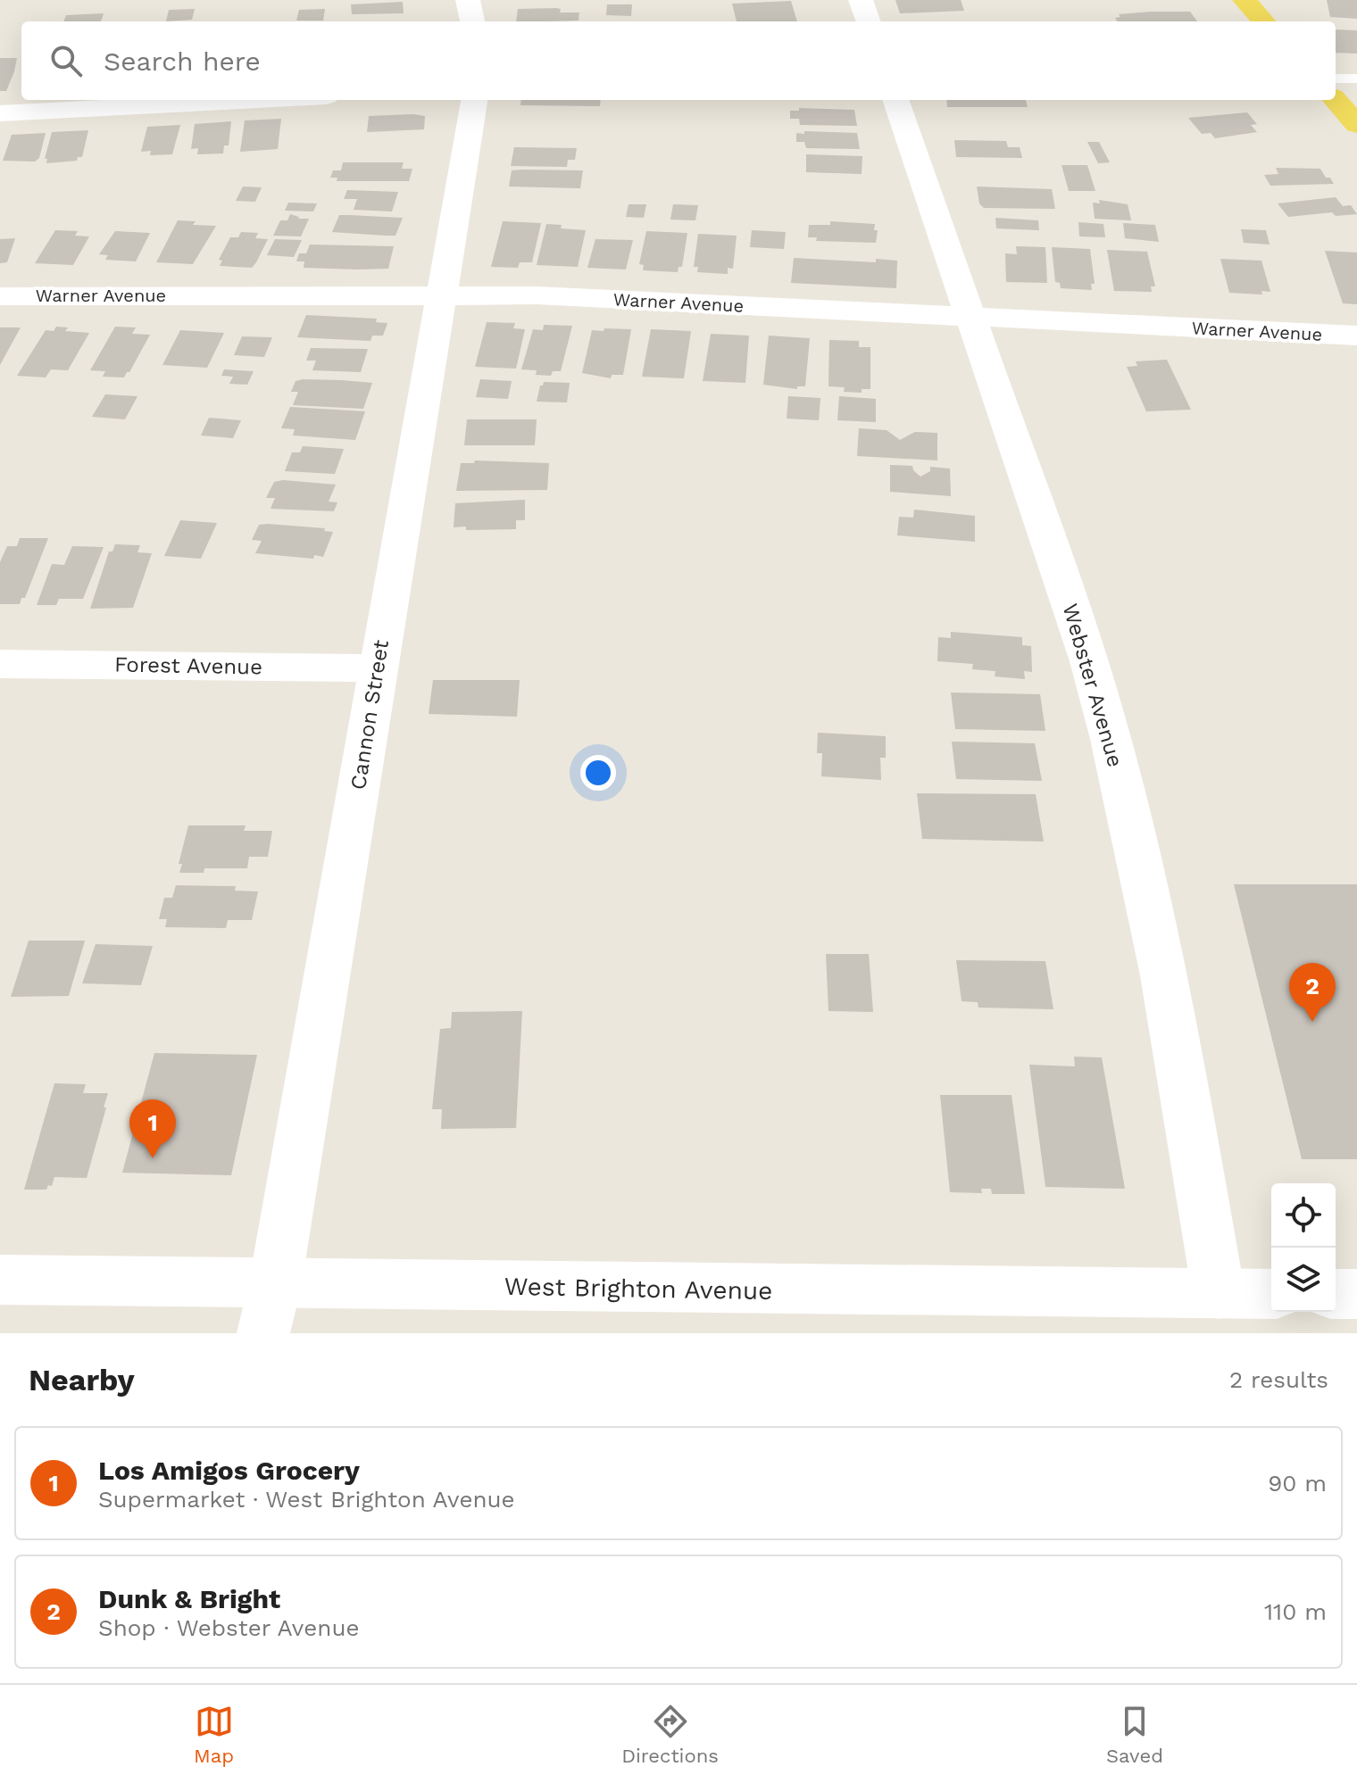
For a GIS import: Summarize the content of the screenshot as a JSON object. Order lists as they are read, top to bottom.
{
  "streets": {
    "street": [
      "Warner Avenue",
      "Forest Avenue",
      "Webster Avenue",
      "Cannon Street",
      "West Brighton Avenue"
    ]
  },
  "crossings": [
    ["Warner Avenue", "Webster Avenue"],
    ["Warner Avenue", "Cannon Street"],
    ["Forest Avenue", "Cannon Street"],
    ["Webster Avenue", "West Brighton Avenue"],
    ["Cannon Street", "West Brighton Avenue"]
  ],
  "page": {
    "search": "Search here",
    "pins": ["2", "1"],
    "heading": ["Nearby", "2 results"],
    "list": [
      {
        "mark": "1",
        "name": "Los Amigos Grocery",
        "note": "Supermarket · West Brighton Avenue",
        "value": "90 m"
      },
      {
        "mark": "2",
        "name": "Dunk & Bright",
        "note": "Shop · Webster Avenue",
        "value": "110 m"
      }
    ],
    "nav": ["Map", "Directions", "Saved"]
  }
}
